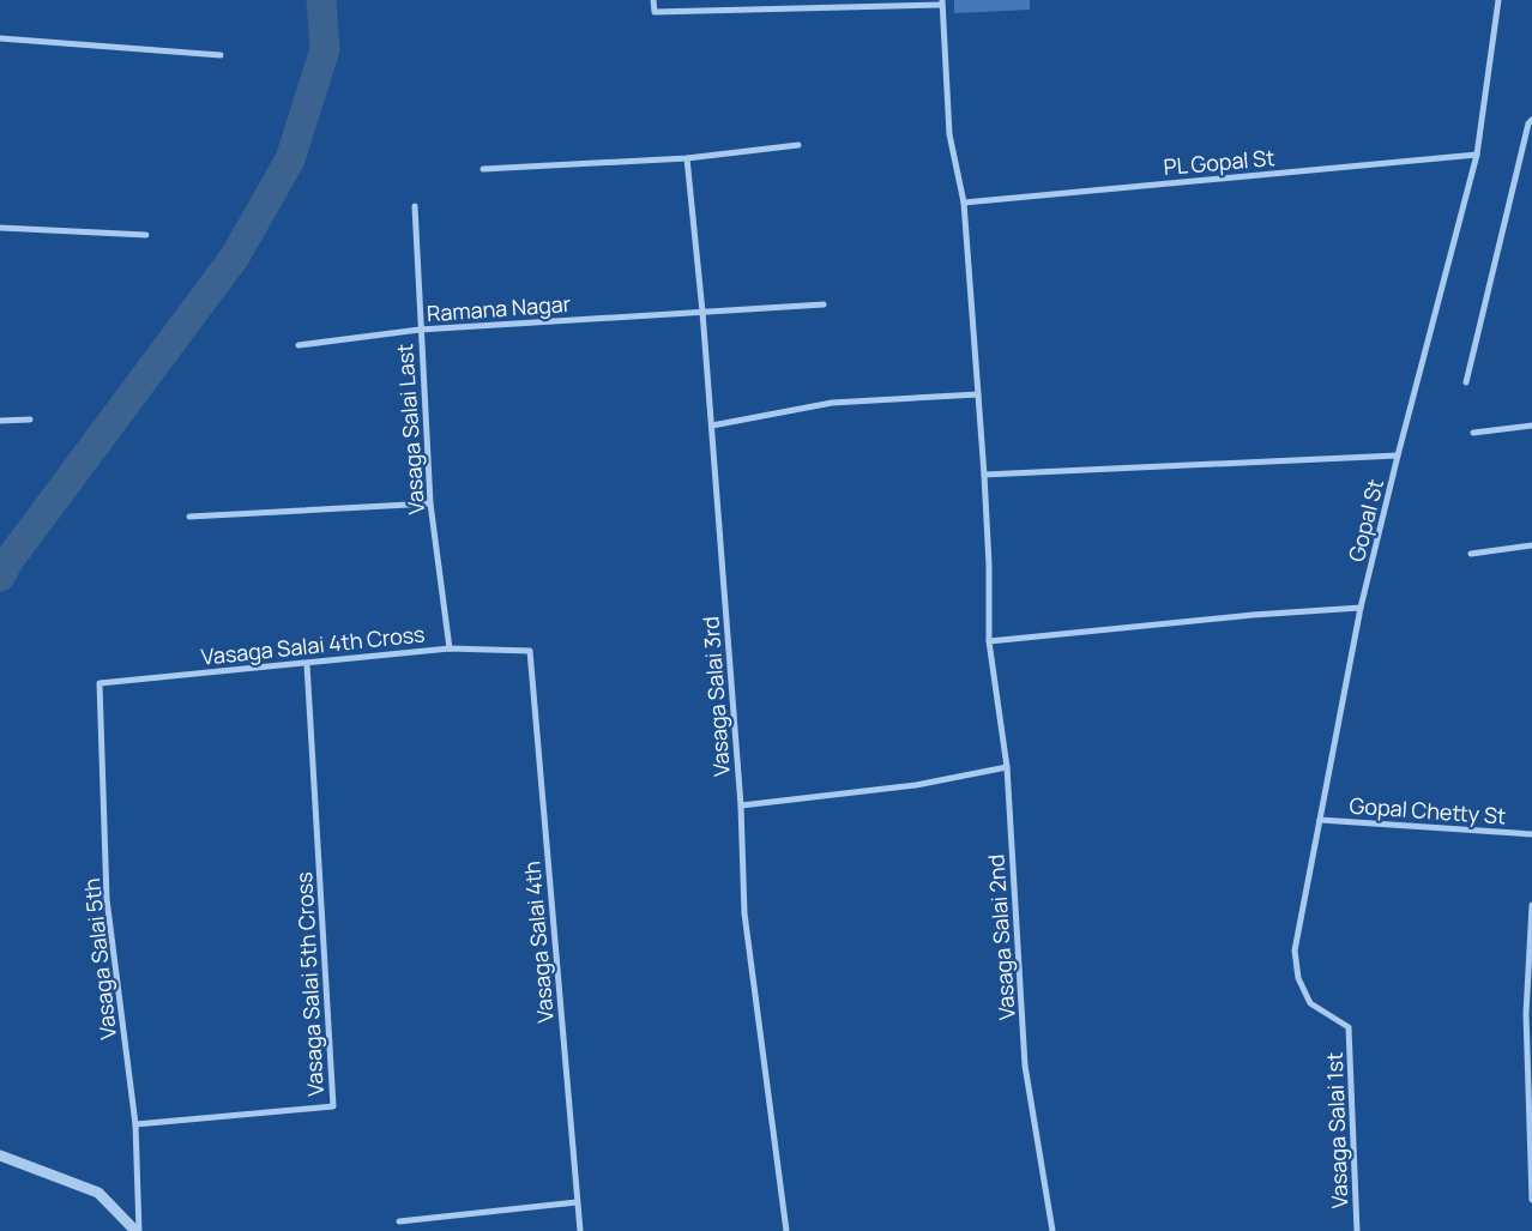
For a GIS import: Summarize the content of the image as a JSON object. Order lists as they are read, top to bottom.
{
  "streets": {
    "street": [
      "PL Gopal St",
      "Ramana Nagar",
      "Vasaga Salai Last",
      "Gopal St",
      "Vasaga Salai 4th Cross",
      "Vasaga Salai 3rd",
      "Gopal Chetty St",
      "Vasaga Salai 2nd",
      "Vasaga Salai 4th",
      "Vasaga Salai 5th",
      "Vasaga Salai 5th Cross",
      "Vasaga Salai 1st"
    ]
  },
  "crossings": [
    ["PL Gopal St", "Gopal St"],
    ["PL Gopal St", "Vasaga Salai 2nd"],
    ["Ramana Nagar", "Vasaga Salai Last"],
    ["Ramana Nagar", "Vasaga Salai 3rd"],
    ["Vasaga Salai Last", "Vasaga Salai 4th Cross"],
    ["Gopal St", "Gopal Chetty St"],
    ["Gopal St", "Vasaga Salai 1st"],
    ["Vasaga Salai 4th Cross", "Vasaga Salai 4th"],
    ["Vasaga Salai 4th Cross", "Vasaga Salai 5th"],
    ["Vasaga Salai 4th Cross", "Vasaga Salai 5th Cross"],
    ["Vasaga Salai 5th", "Vasaga Salai 5th Cross"]
  ]
}
